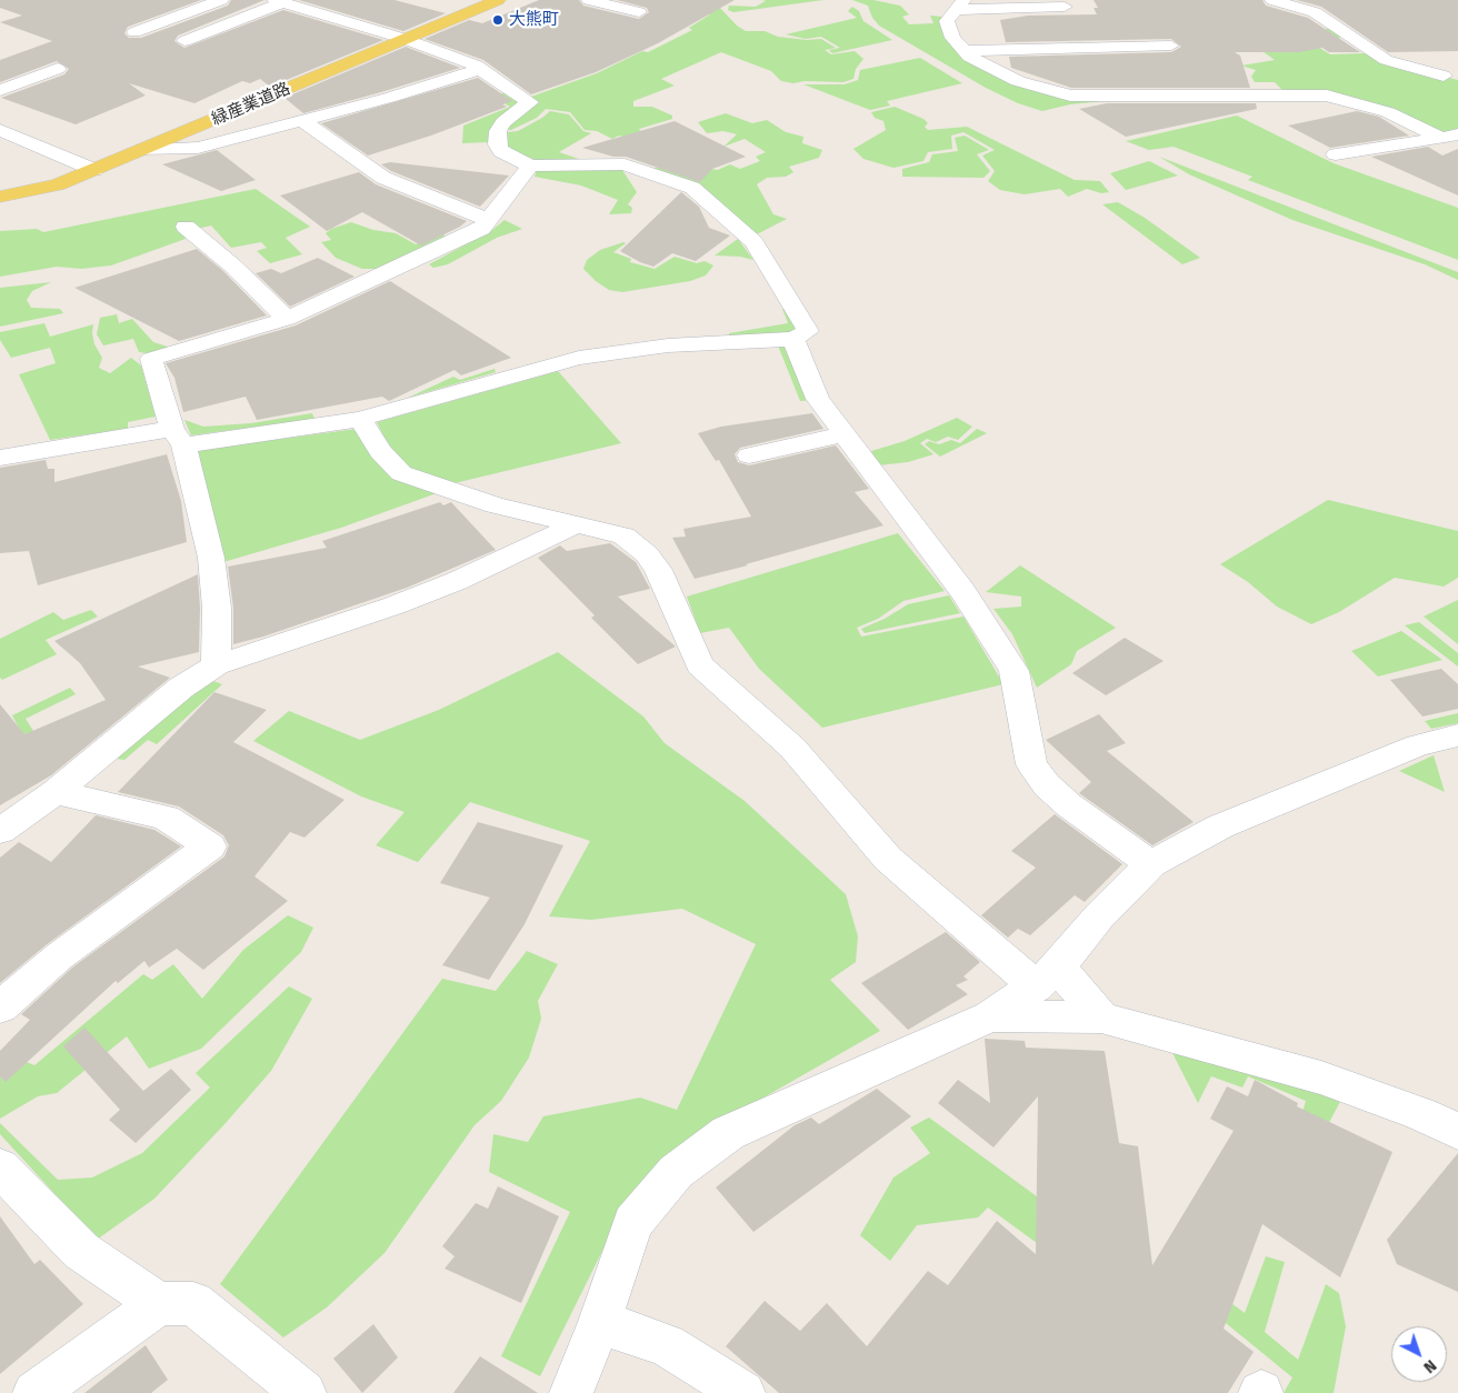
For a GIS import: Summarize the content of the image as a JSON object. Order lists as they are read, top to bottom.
{
  "streets": {
    "main road": ["緑産業道路"]
  },
  "places": ["大熊町"],
  "north": "bottom right"
}
